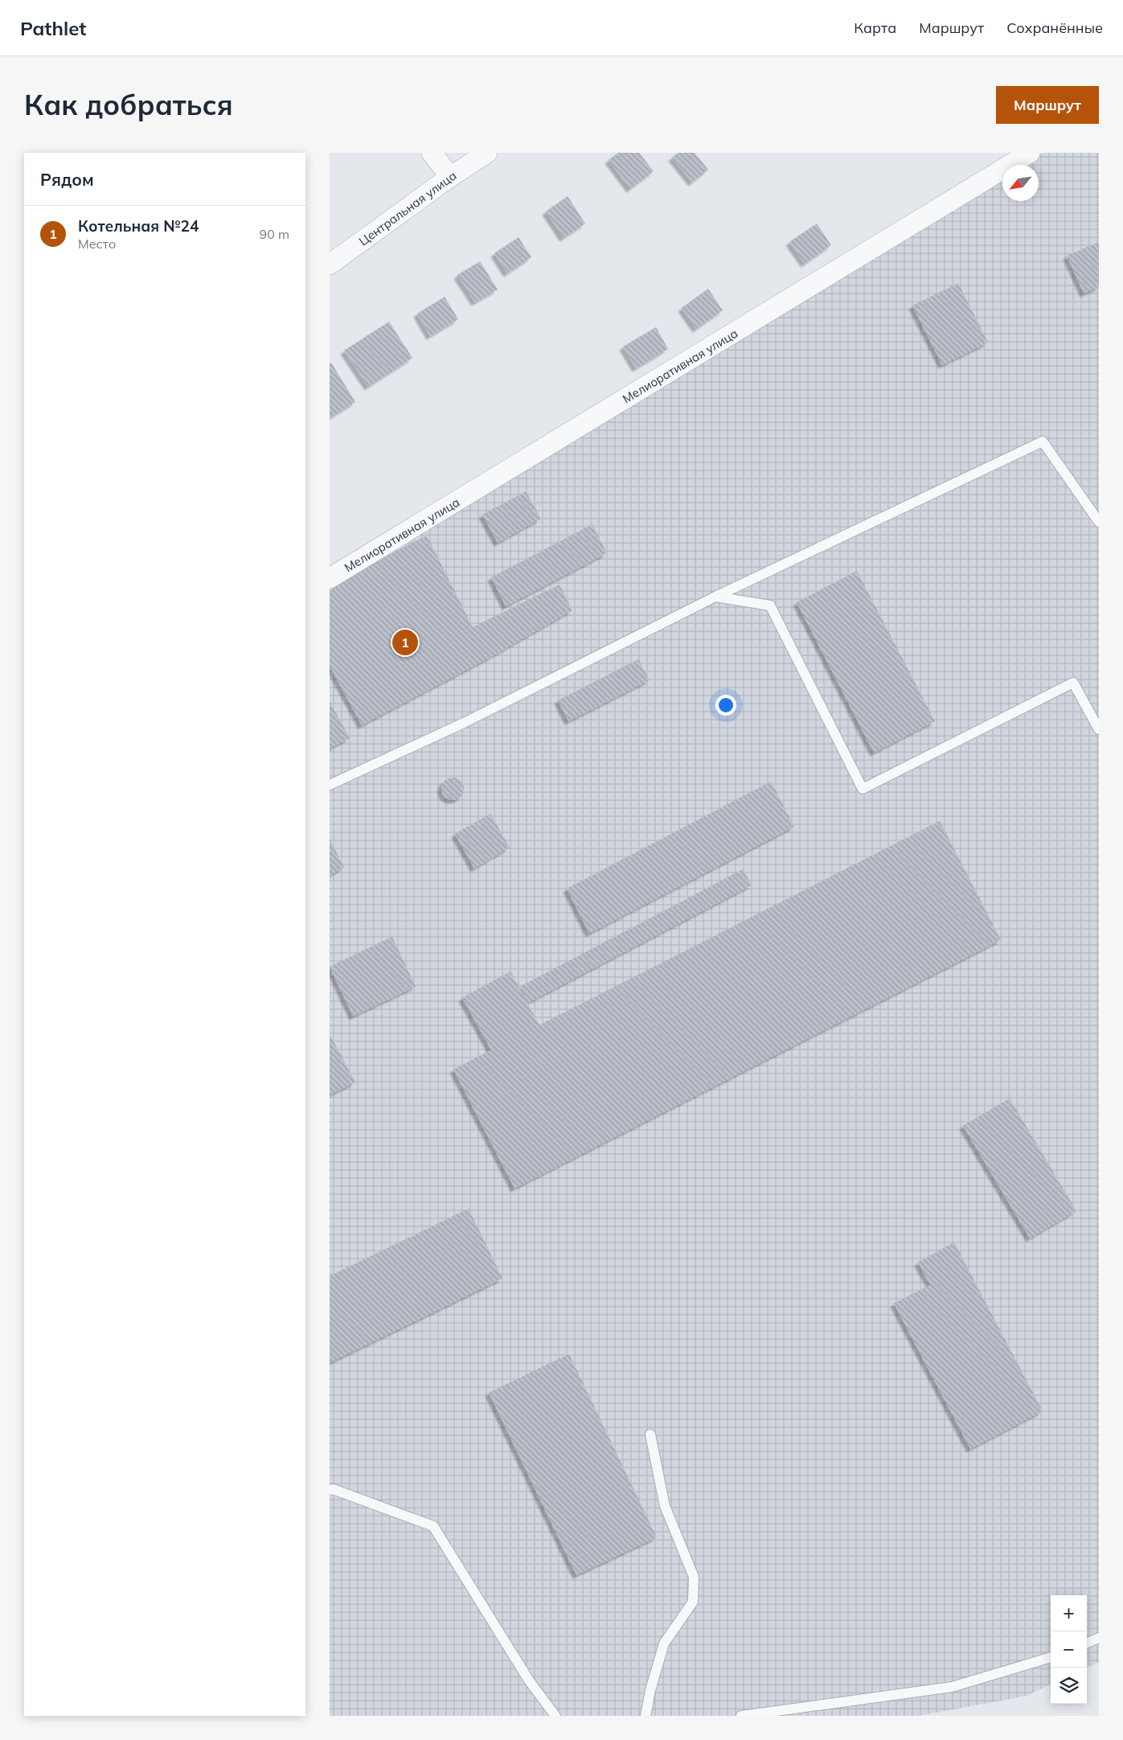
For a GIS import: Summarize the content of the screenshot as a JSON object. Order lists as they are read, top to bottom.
{
  "streets": {
    "street": ["Центральная улица", "Мелиоративная улица"]
  },
  "north": "bottom left",
  "page": {
    "header": "Pathlet",
    "nav": ["Карта", "Маршрут", "Сохранённые"],
    "buttons": "Маршрут",
    "title": "Как добраться",
    "heading": "Рядом",
    "list": [
      {
        "mark": "1",
        "name": "Котельная №24",
        "note": "Место",
        "value": "90 m"
      }
    ],
    "pins": "1",
    "map_buttons": ["+", "−"]
  }
}
